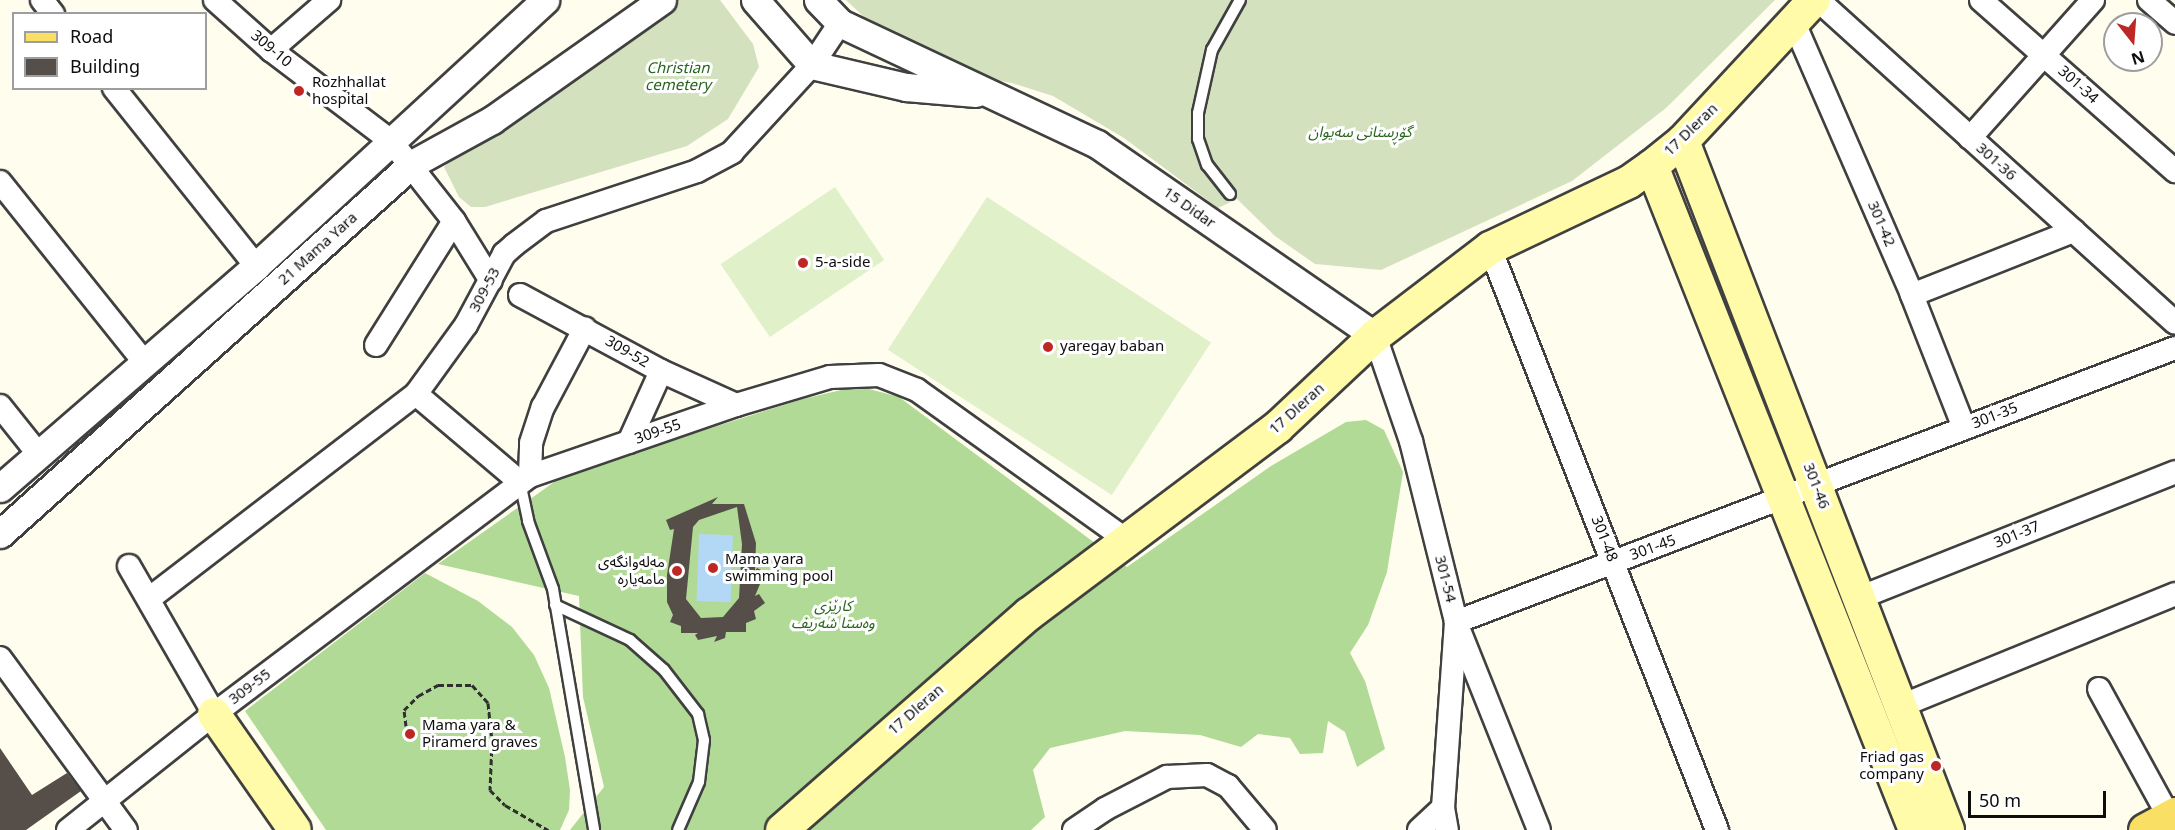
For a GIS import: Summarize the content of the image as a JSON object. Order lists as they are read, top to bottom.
{
  "streets": {
    "main road": ["17 Dleran", "301-46"],
    "street": [
      "309-10",
      "301-34",
      "301-36",
      "15 Didar",
      "301-42",
      "21 Mama Yara",
      "309-53",
      "309-52",
      "301-35",
      "309-55",
      "301-37",
      "301-48",
      "301-45",
      "301-54"
    ]
  },
  "crossings": [
    ["309-10", "21 Mama Yara"],
    ["17 Dleran", "301-36"],
    ["17 Dleran", "15 Didar"],
    ["17 Dleran", "301-42"],
    ["17 Dleran", "309-55"],
    ["17 Dleran", "301-46"],
    ["17 Dleran", "301-48"],
    ["17 Dleran", "301-54"],
    ["15 Didar", "309-53"],
    ["15 Didar", "301-54"],
    ["301-42", "301-35"],
    ["309-52", "309-55"],
    ["301-35", "301-46"],
    ["301-35", "301-45"],
    ["301-46", "301-37"],
    ["301-48", "301-45"],
    ["301-45", "301-54"]
  ],
  "parks": ["Christian cemetery", "گۆڕستانی سەیوان", "کارێزی وەستا شەریف"],
  "places": [
    "Rozhhallat hospital",
    "5-a-side",
    "yaregay baban",
    "Mama yara swimming pool",
    "مەلەوانگەی مامەیارە",
    "Mama yara & Piramerd graves",
    "Friad gas company"
  ],
  "legend": ["Road", "Building"],
  "scale_bar": "50 m",
  "north": "bottom"
}
